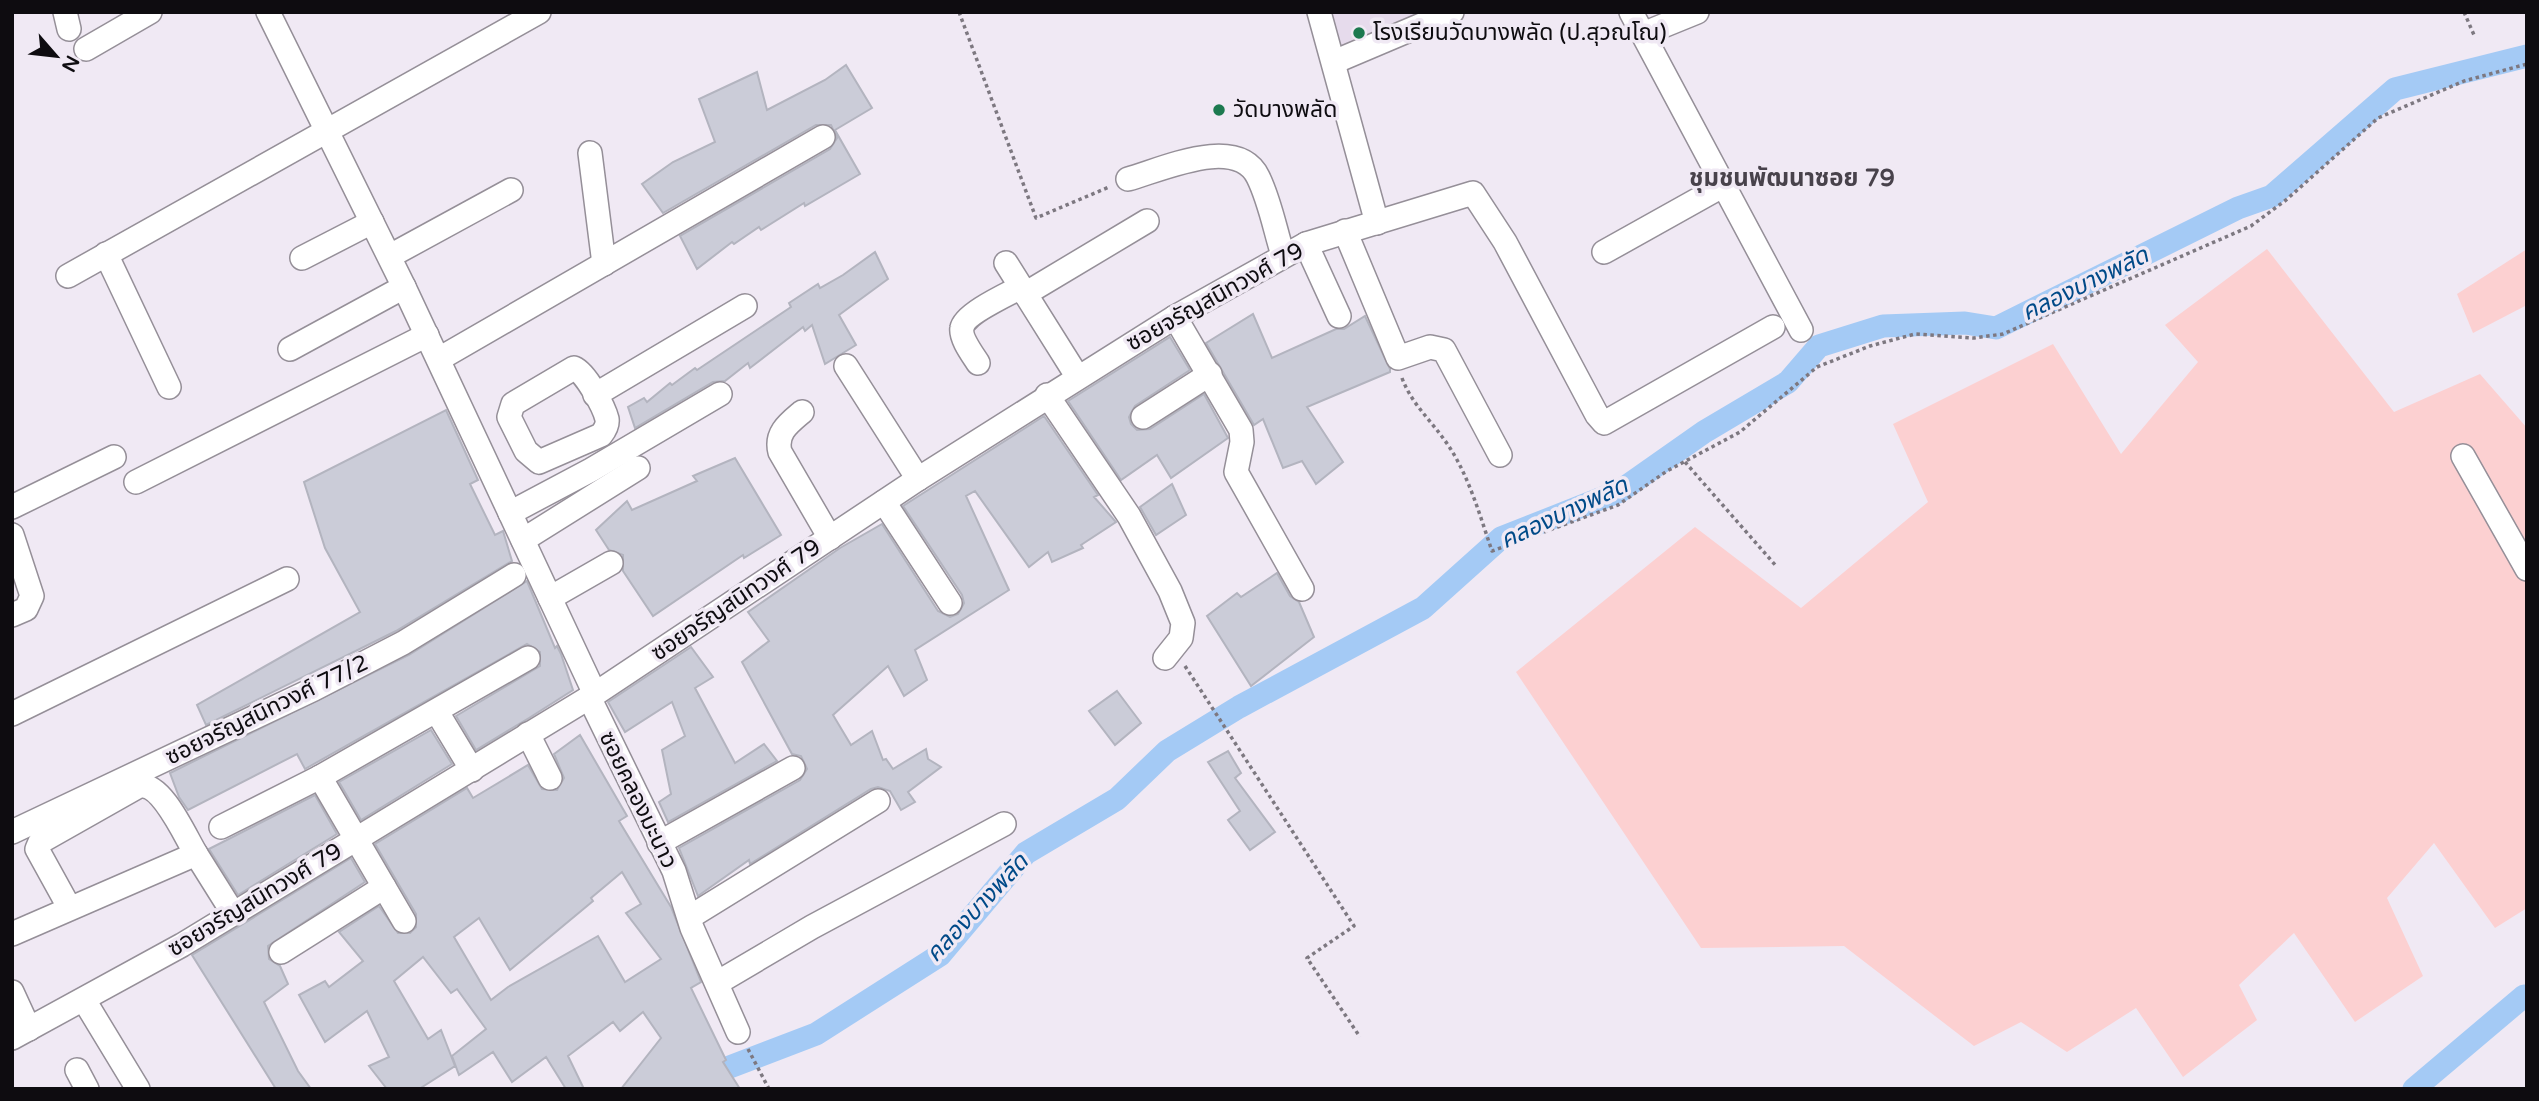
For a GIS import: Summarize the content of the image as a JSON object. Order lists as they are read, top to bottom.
{
  "streets": {
    "street": ["ซอยจรัญสนิทวงศ์ 79", "ซอยจรัญสนิทวงศ์ 77/2", "ซอยคลองมะนาว"]
  },
  "crossings": [
    ["ซอยจรัญสนิทวงศ์ 79", "ซอยคลองมะนาว"]
  ],
  "districts": ["ชุมชนพัฒนาซอย 79"],
  "water": ["คลองบางพลัด"],
  "places": ["โรงเรียนวัดบางพลัด (ป.สุวณโณ)", "วัดบางพลัด"],
  "north": "bottom right"
}
